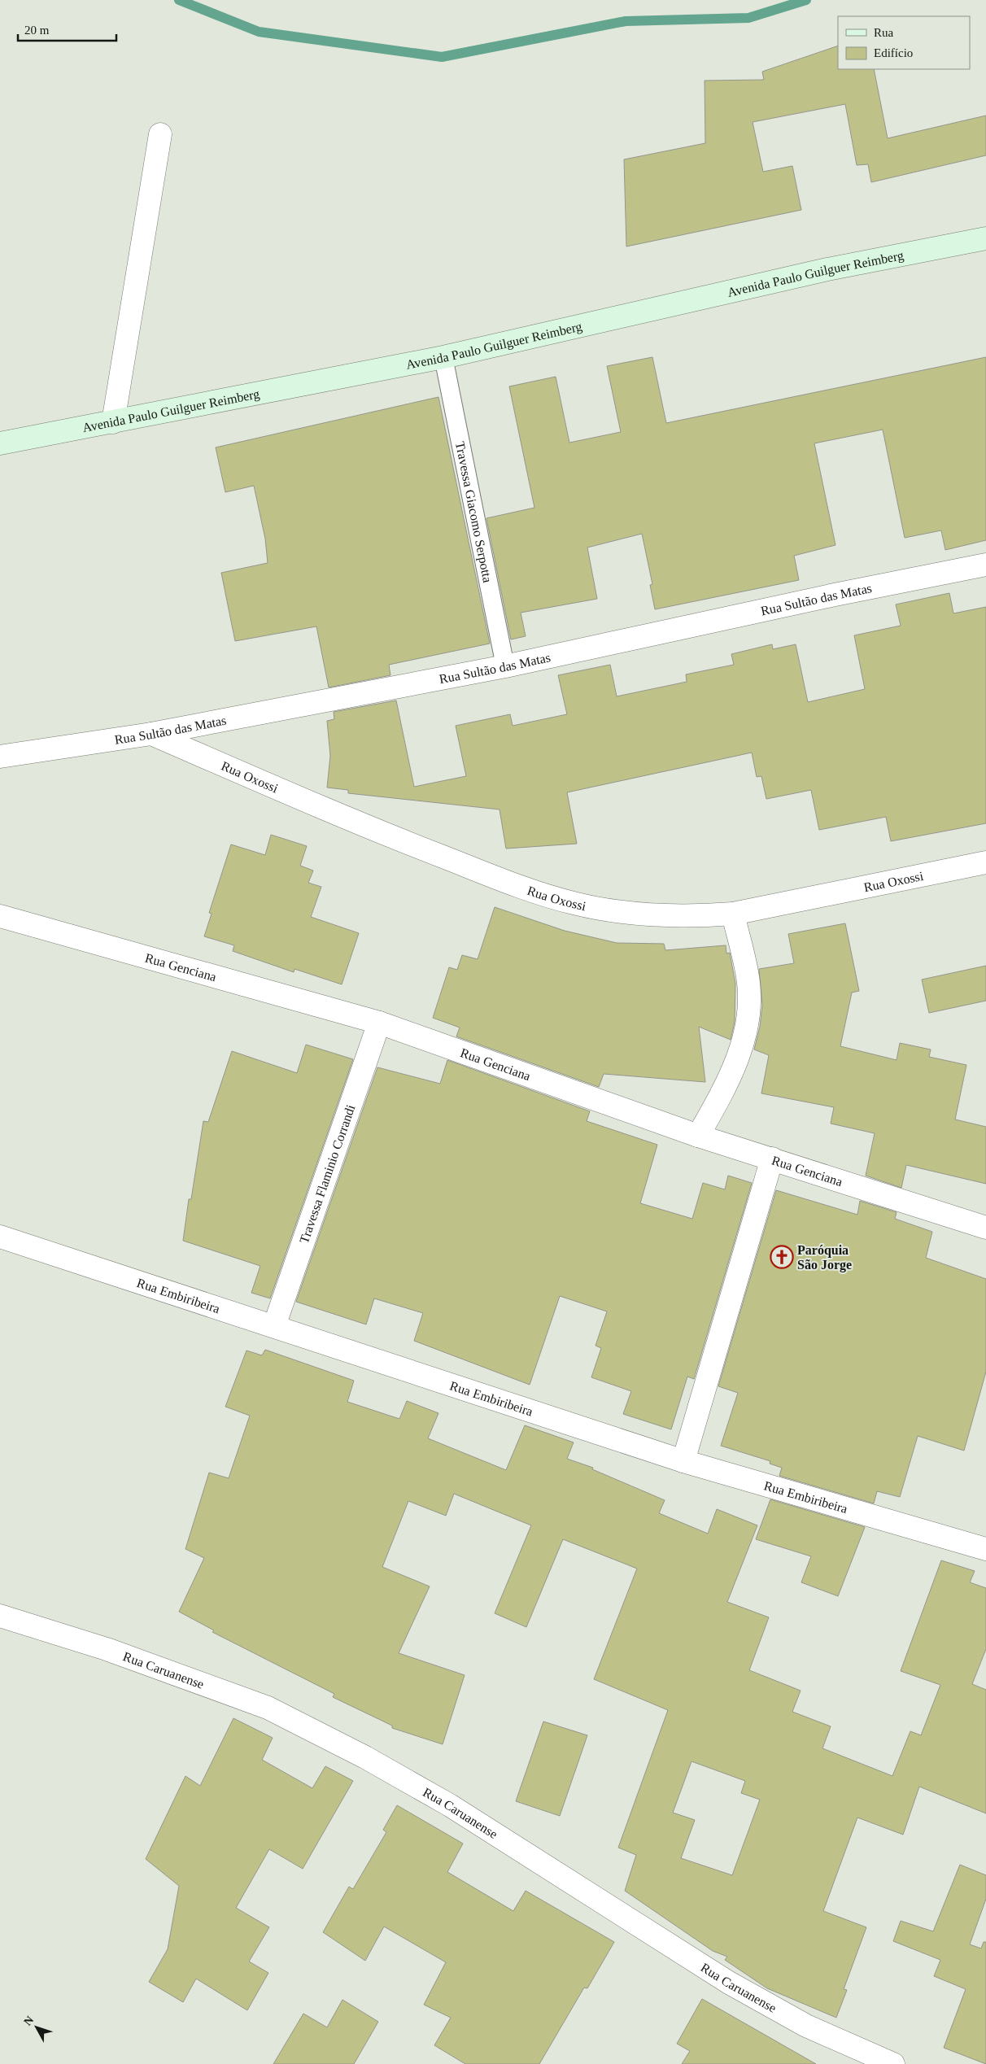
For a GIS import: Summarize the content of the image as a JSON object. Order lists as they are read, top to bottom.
{
  "streets": {
    "main road": ["Avenida Paulo Guilguer Reimberg"],
    "street": [
      "Rua Sultão das Matas",
      "Rua Oxossi",
      "Rua Genciana",
      "Travessa Flaminio Corrandi",
      "Rua Embiribeira",
      "Rua Caruanense"
    ],
    "lane": ["Travessa Giacomo Serpotta"]
  },
  "crossings": [
    ["Avenida Paulo Guilguer Reimberg", "Travessa Giacomo Serpotta"],
    ["Travessa Giacomo Serpotta", "Rua Sultão das Matas"],
    ["Rua Sultão das Matas", "Rua Oxossi"],
    ["Rua Genciana", "Travessa Flaminio Corrandi"],
    ["Travessa Flaminio Corrandi", "Rua Embiribeira"]
  ],
  "places": {
    "church": ["Paróquia São Jorge"]
  },
  "legend": ["Rua", "Edifício"],
  "scale_bar": "20 m",
  "north": "top left"
}
